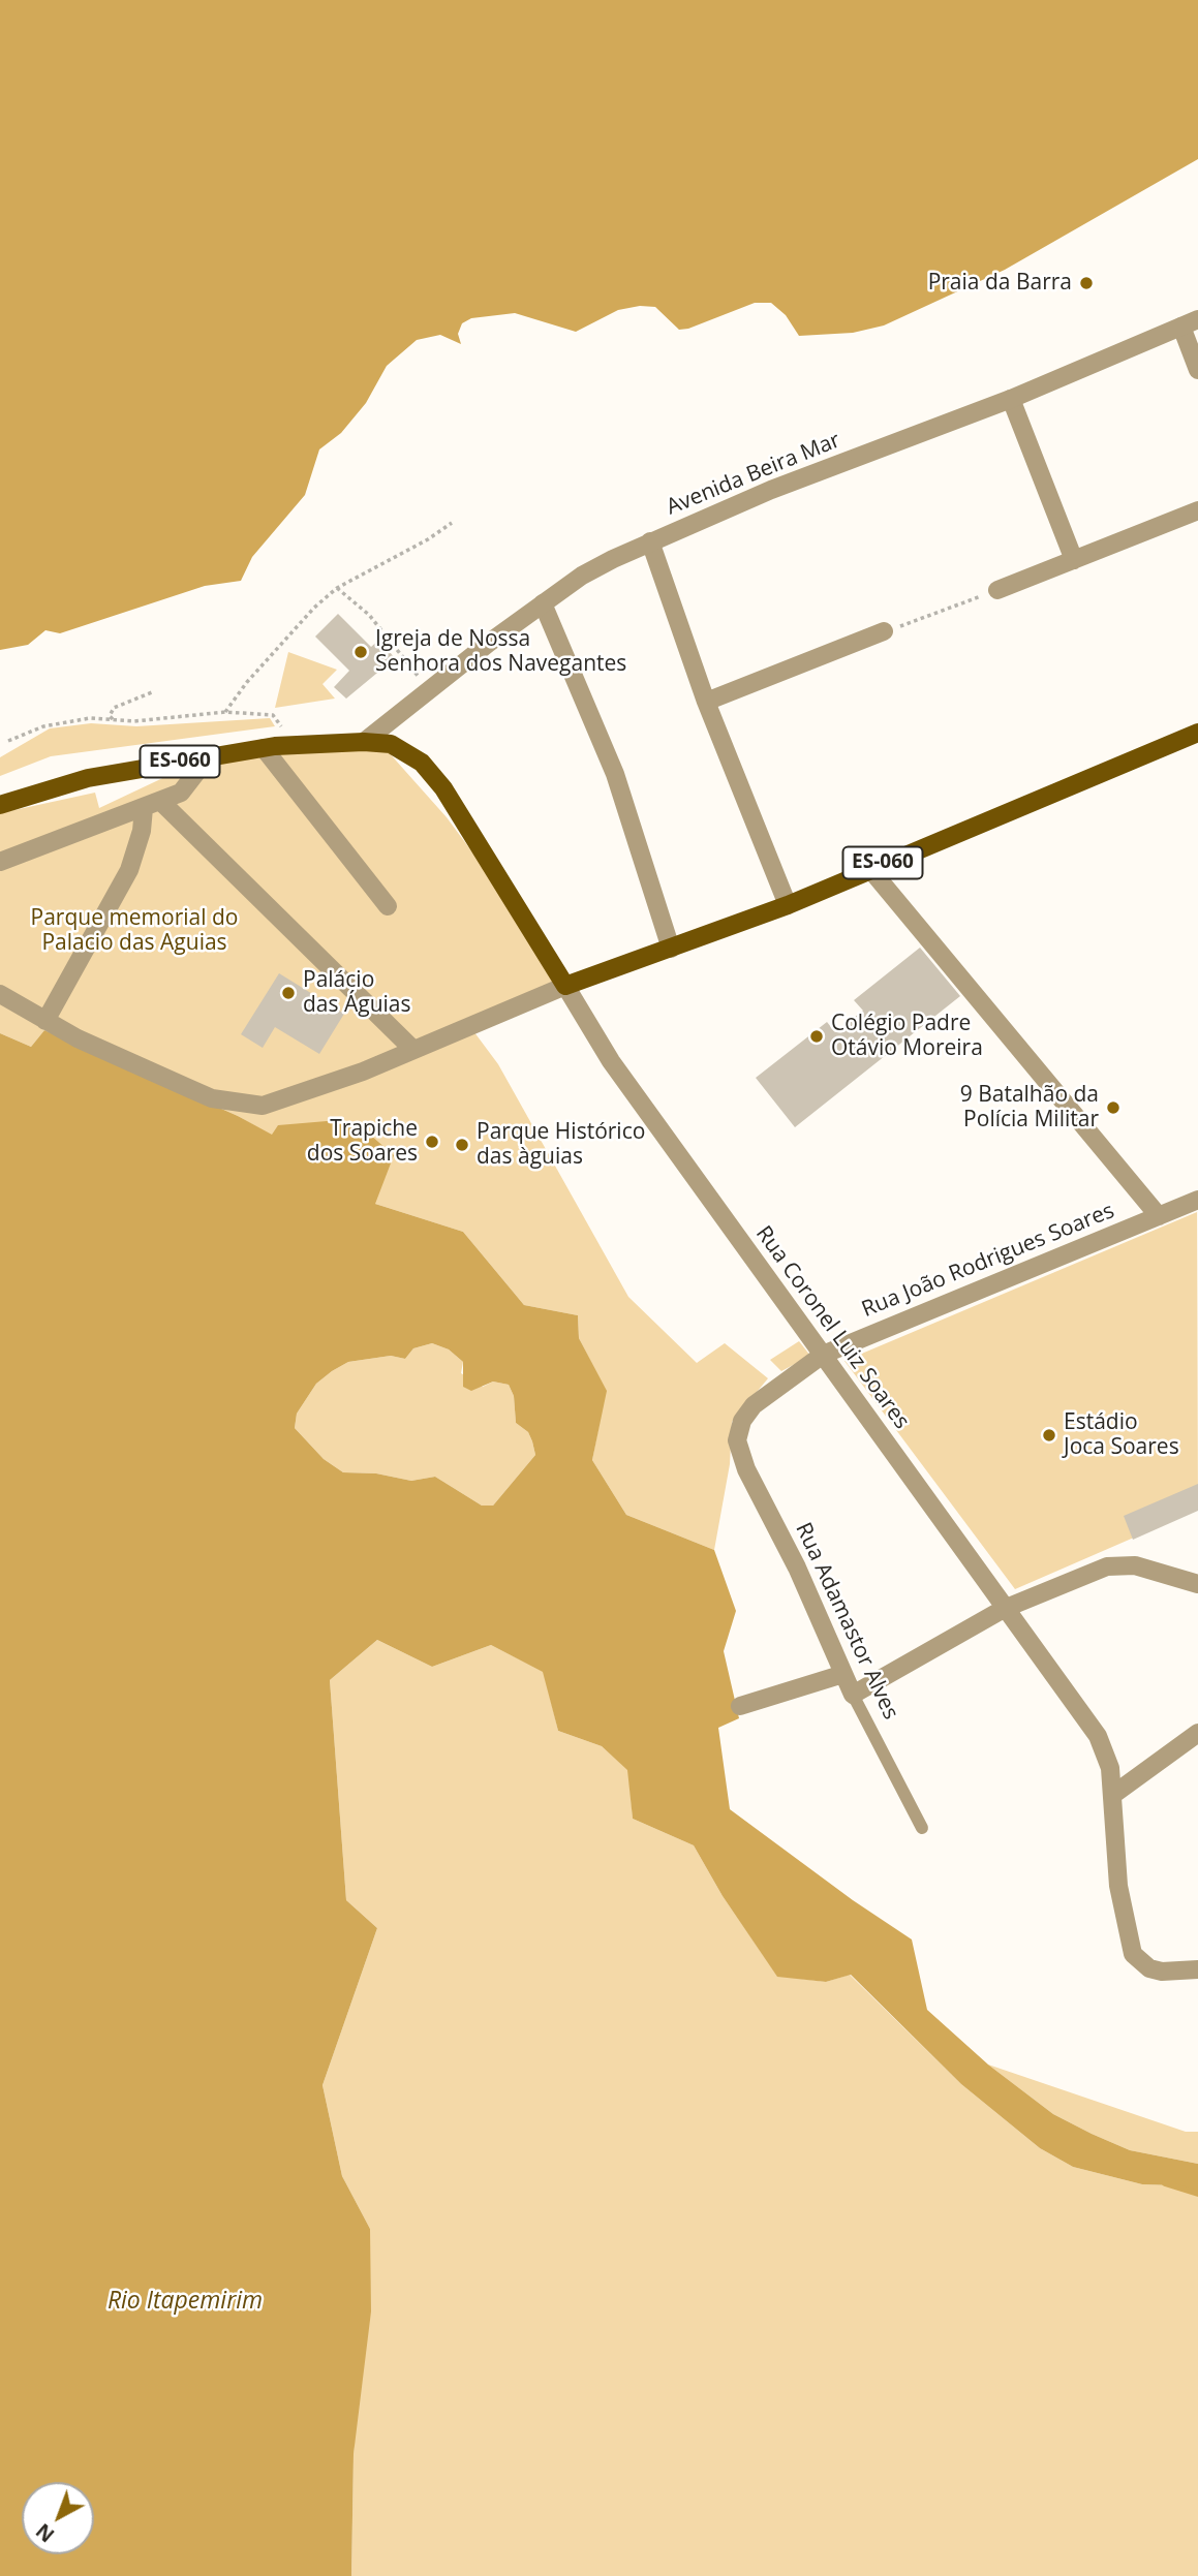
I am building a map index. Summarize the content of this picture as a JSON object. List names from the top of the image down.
{
  "streets": {
    "main road": ["ES-060", "Rua Coronel Luiz Soares"],
    "street": ["Avenida Beira Mar", "Rua João Rodrigues Soares", "Rua Adamastor Alves"]
  },
  "crossings": [
    ["Avenida Beira Mar", "ES-060"],
    ["Avenida Beira Mar", "Rua Coronel Luiz Soares"],
    ["ES-060", "Rua Coronel Luiz Soares"],
    ["Rua João Rodrigues Soares", "Rua Coronel Luiz Soares"],
    ["Rua João Rodrigues Soares", "Rua Adamastor Alves"]
  ],
  "water": ["Rio Itapemirim"],
  "parks": ["Parque memorial do Palacio das Aguias"],
  "places": [
    "Praia da Barra",
    "Igreja de Nossa Senhora dos Navegantes",
    "Palácio das Águias",
    "Colégio Padre Otávio Moreira",
    "9 Batalhão da Polícia Militar",
    "Trapiche dos Soares",
    "Parque Histórico das àguias",
    "Estádio Joca Soares"
  ],
  "north": "bottom left"
}
